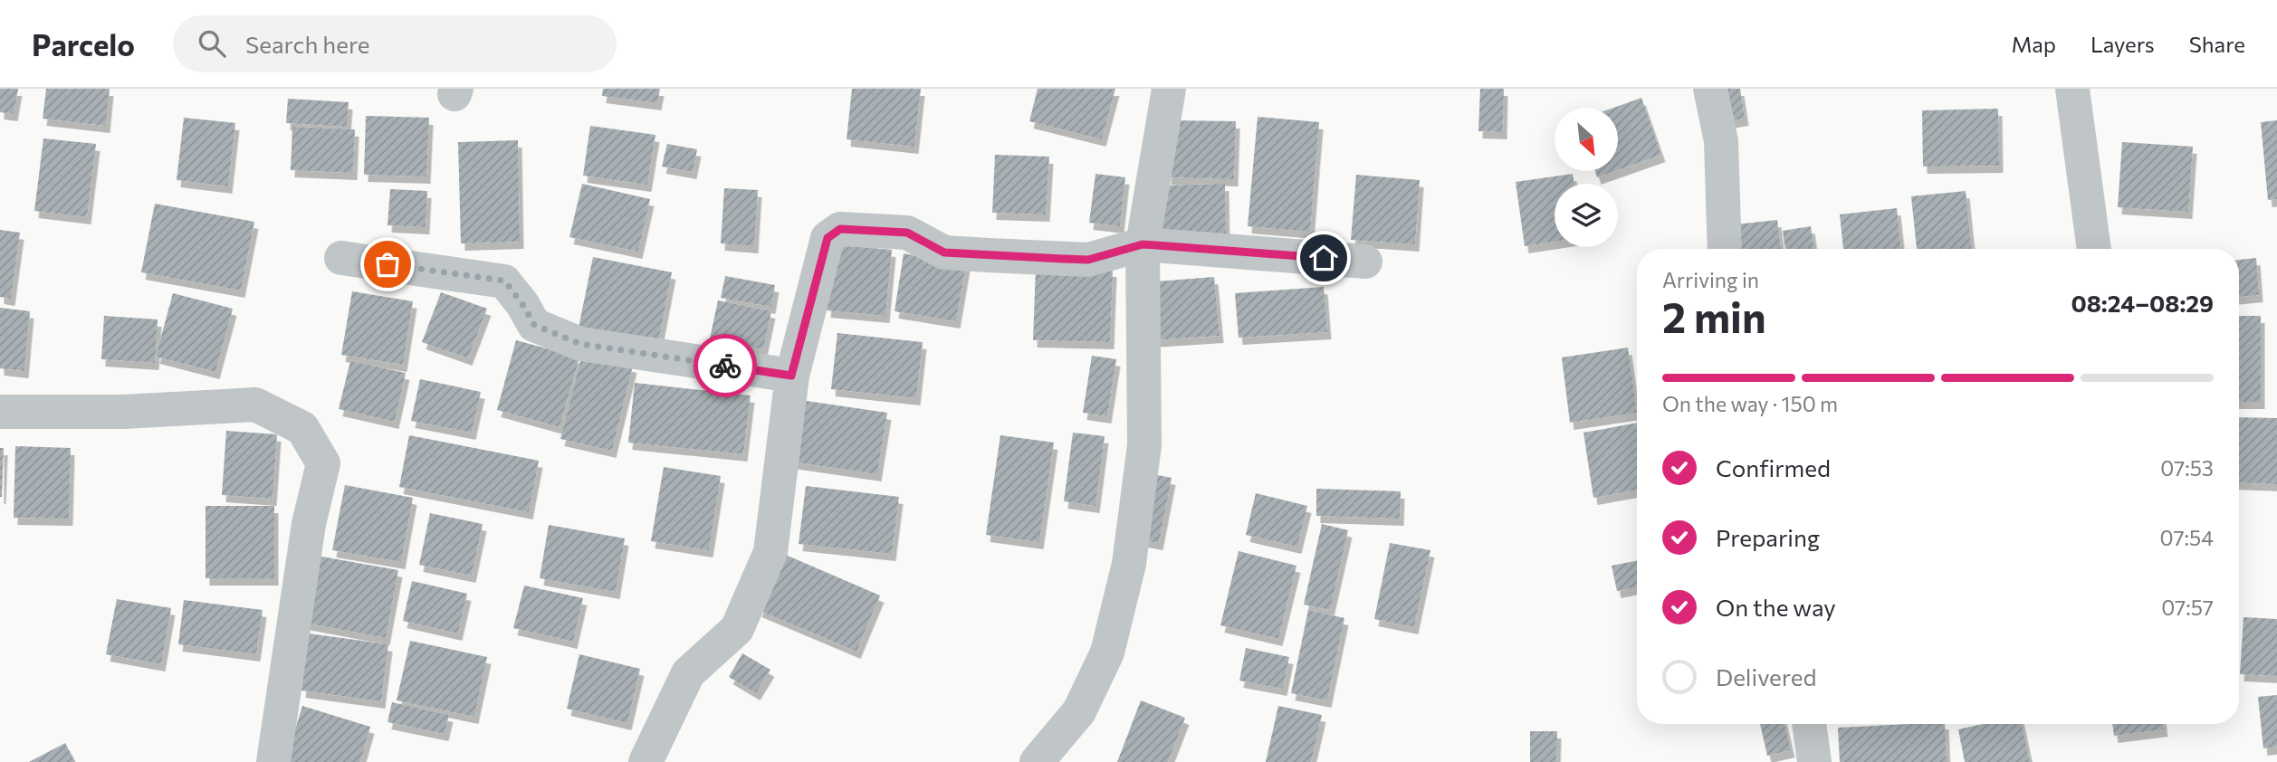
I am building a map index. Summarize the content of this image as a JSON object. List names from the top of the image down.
{
  "north": "bottom right",
  "page": {
    "header": "Parcelo",
    "search": "Search here",
    "nav": ["Map", "Layers", "Share"],
    "heading": ["2 min", "Arriving in", "08:24–08:29"],
    "bar": "On the way · 150 m",
    "list": [
      ["Confirmed", "07:53"],
      ["Preparing", "07:54"],
      ["On the way", "07:57"],
      "Delivered"
    ]
  }
}
